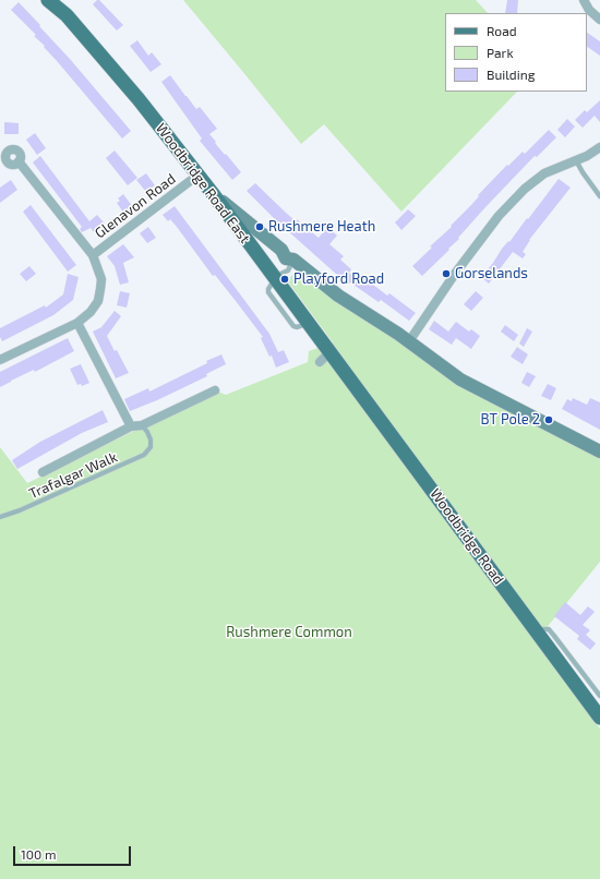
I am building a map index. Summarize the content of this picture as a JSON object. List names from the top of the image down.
{
  "streets": {
    "main road": ["Woodbridge Road East", "Woodbridge Road"],
    "street": ["Glenavon Road"],
    "lane": ["Trafalgar Walk"]
  },
  "crossings": [
    ["Woodbridge Road East", "Glenavon Road"],
    ["Woodbridge Road East", "Woodbridge Road"]
  ],
  "parks": ["Rushmere Common"],
  "places": [
    "Rushmere Heath",
    "Gorselands",
    "Playford Road",
    "BT Pole 2"
  ],
  "legend": ["Road", "Park", "Building"],
  "scale_bar": "100 m"
}
